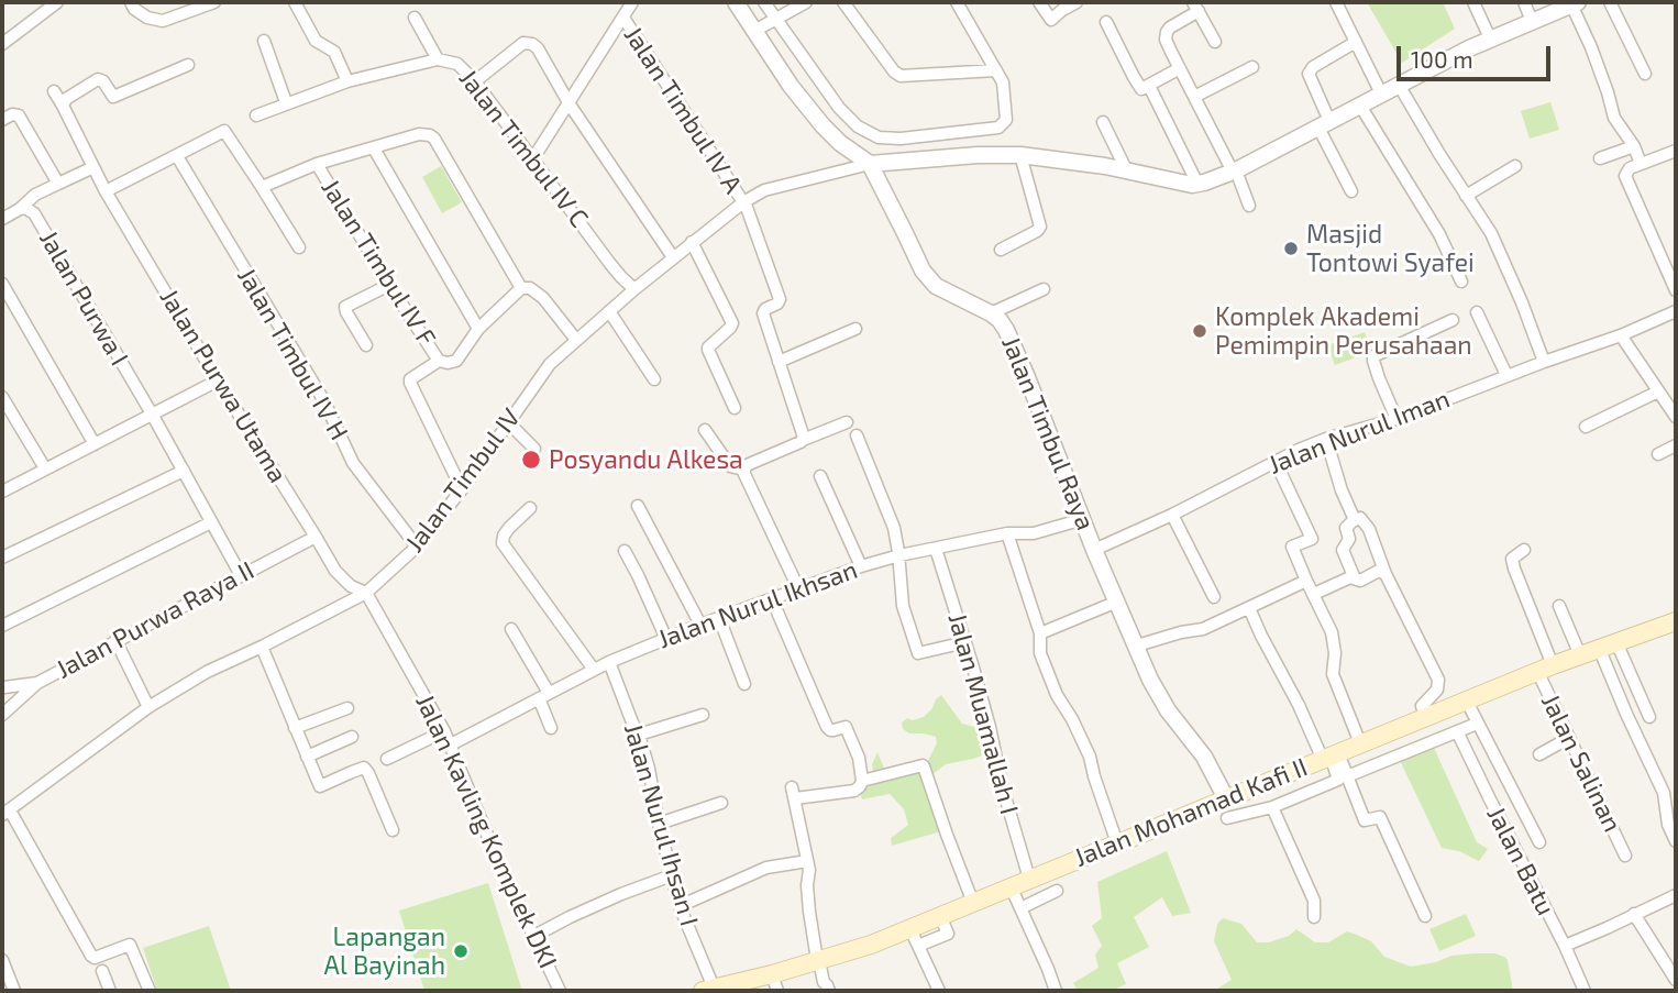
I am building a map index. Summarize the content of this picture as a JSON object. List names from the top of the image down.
{
  "streets": {
    "main road": ["Jalan Mohamad Kafi II"],
    "street": [
      "Jalan Timbul IV A",
      "Jalan Timbul IV C",
      "Jalan Timbul IV F",
      "Jalan Purwa I",
      "Jalan Timbul IV H",
      "Jalan Purwa Utama",
      "Jalan Nurul Iman",
      "Jalan Timbul Raya",
      "Jalan Timbul IV",
      "Jalan Nurul Ikhsan",
      "Jalan Purwa Raya II",
      "Jalan Muamallah I",
      "Jalan Salinan",
      "Jalan Nurul Ihsan I",
      "Jalan Kavling Komplek DKI",
      "Jalan Batu"
    ]
  },
  "crossings": [
    ["Jalan Timbul IV A", "Jalan Timbul IV"],
    ["Jalan Timbul IV C", "Jalan Timbul IV"],
    ["Jalan Purwa I", "Jalan Purwa Raya II"],
    ["Jalan Timbul IV H", "Jalan Timbul IV"],
    ["Jalan Purwa Utama", "Jalan Timbul IV"],
    ["Jalan Purwa Utama", "Jalan Purwa Raya II"],
    ["Jalan Purwa Utama", "Jalan Kavling Komplek DKI"],
    ["Jalan Nurul Iman", "Jalan Timbul Raya"],
    ["Jalan Timbul Raya", "Jalan Timbul IV"],
    ["Jalan Timbul Raya", "Jalan Nurul Ikhsan"],
    ["Jalan Timbul Raya", "Jalan Mohamad Kafi II"],
    ["Jalan Timbul IV", "Jalan Kavling Komplek DKI"],
    ["Jalan Nurul Ikhsan", "Jalan Muamallah I"],
    ["Jalan Nurul Ikhsan", "Jalan Nurul Ihsan I"],
    ["Jalan Nurul Ikhsan", "Jalan Kavling Komplek DKI"],
    ["Jalan Muamallah I", "Jalan Mohamad Kafi II"],
    ["Jalan Salinan", "Jalan Mohamad Kafi II"],
    ["Jalan Mohamad Kafi II", "Jalan Nurul Ihsan I"]
  ],
  "places": [
    "Masjid Tontowi Syafei",
    "Komplek Akademi Pemimpin Perusahaan",
    "Posyandu Alkesa",
    "Lapangan Al Bayinah"
  ],
  "scale_bar": "100 m"
}
